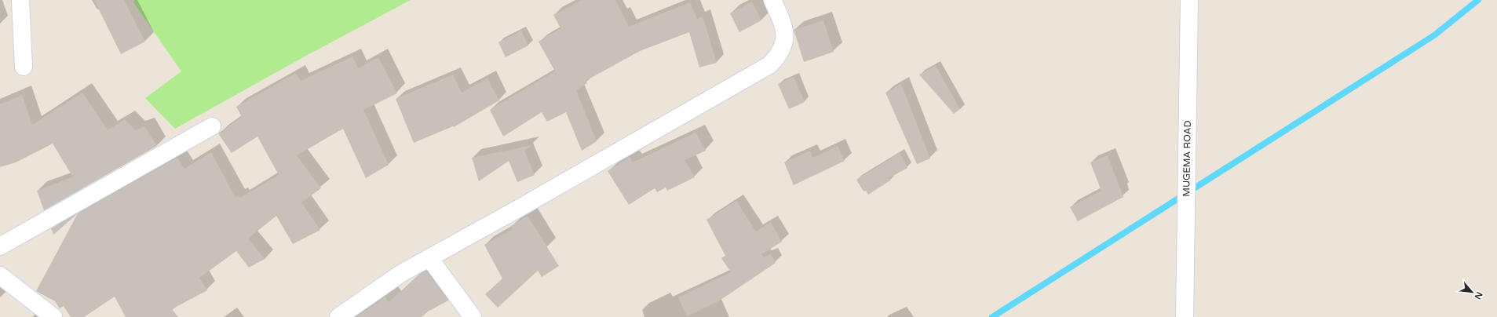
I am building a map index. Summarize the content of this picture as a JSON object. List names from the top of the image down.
{
  "streets": {
    "street": ["MUGEMA ROAD"]
  },
  "north": "bottom right"
}
